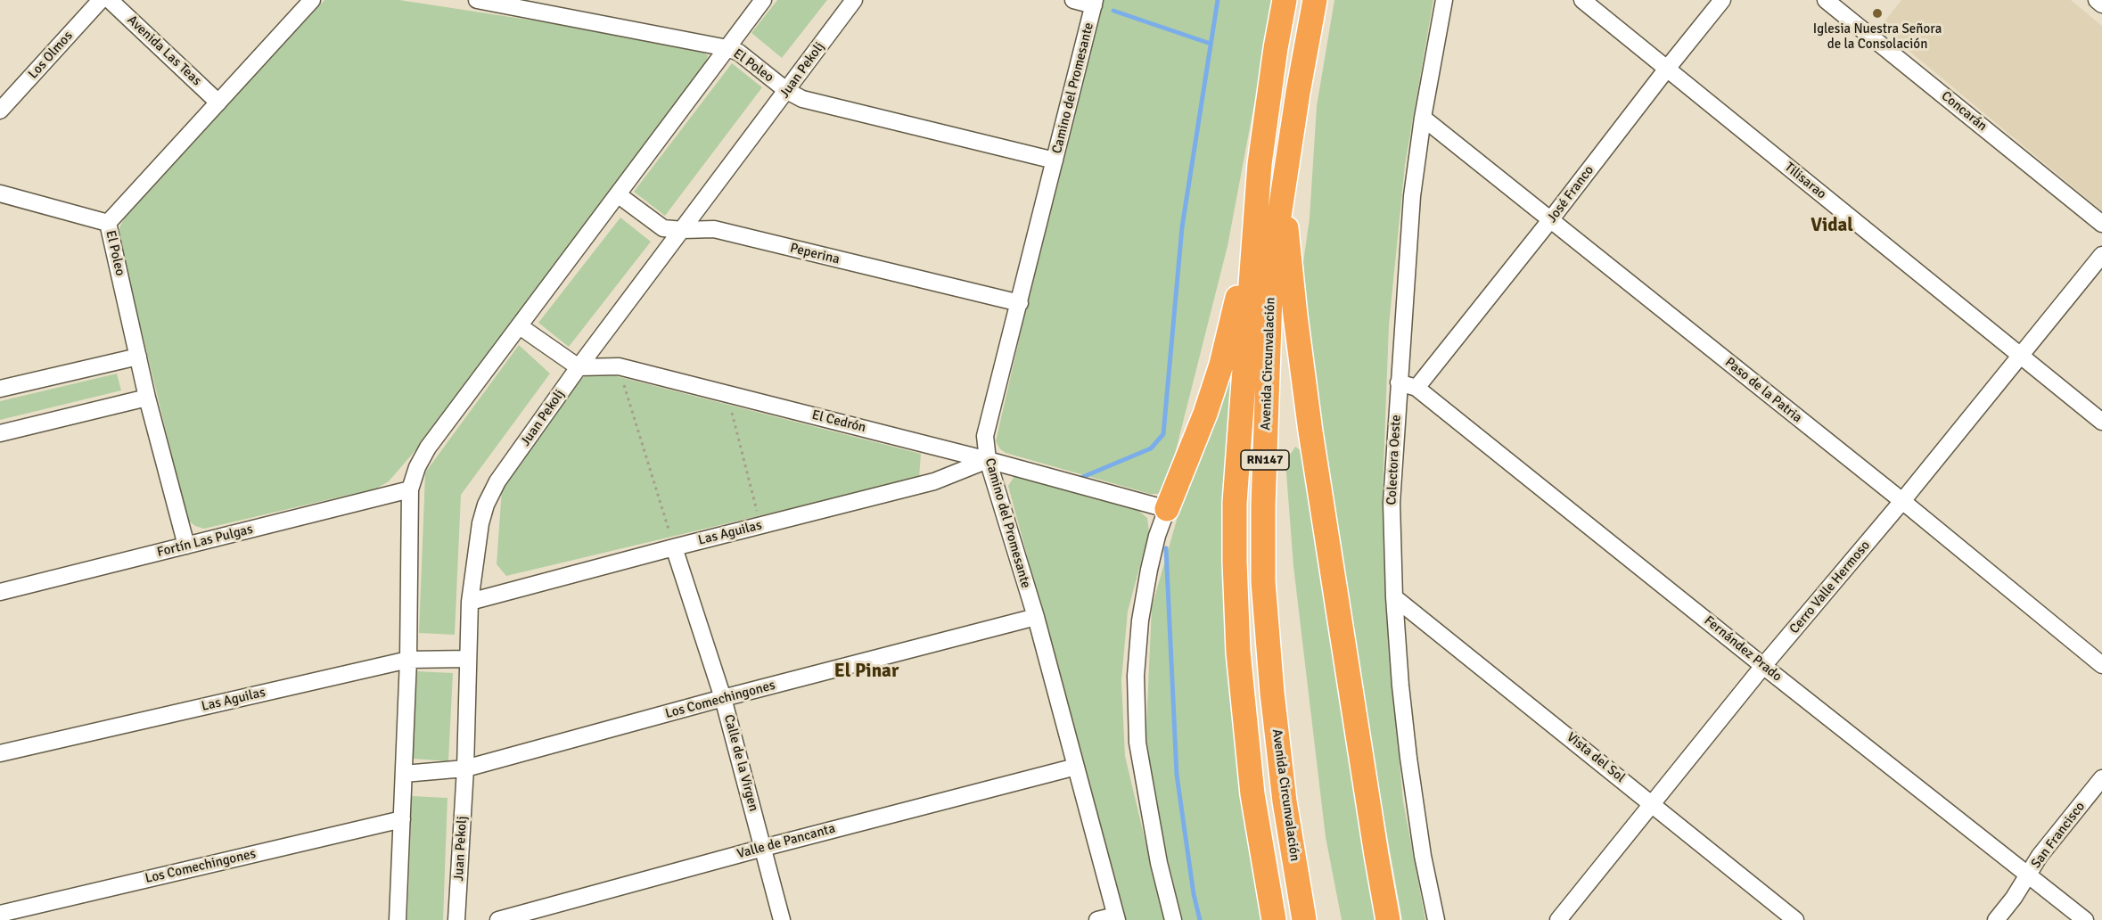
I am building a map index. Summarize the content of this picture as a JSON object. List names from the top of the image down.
{
  "streets": {
    "highway": ["Avenida Circunvalación", "RN147"],
    "street": [
      "Avenida Las Teas",
      "Los Olmos",
      "El Poleo",
      "Juan Pekolj",
      "Camino del Promesante",
      "Concarán",
      "Tilisarao",
      "José Franco",
      "Peperina",
      "Paso de la Patria",
      "El Cedrón",
      "Colectora Oeste",
      "Las Aguilas",
      "Fortín Las Pulgas",
      "Cerro Valle Hermoso",
      "Fernández Prado",
      "Los Comechingones",
      "Vista del Sol",
      "Calle de la Virgen",
      "San Francisco",
      "Valle de Pancanta"
    ]
  },
  "crossings": [
    ["Avenida Las Teas", "El Poleo"],
    ["El Poleo", "Juan Pekolj"],
    ["El Poleo", "Camino del Promesante"],
    ["El Poleo", "Fortín Las Pulgas"],
    ["Juan Pekolj", "Peperina"],
    ["Juan Pekolj", "El Cedrón"],
    ["Juan Pekolj", "Las Aguilas"],
    ["Juan Pekolj", "Los Comechingones"],
    ["Camino del Promesante", "Peperina"],
    ["Camino del Promesante", "El Cedrón"],
    ["Camino del Promesante", "Las Aguilas"],
    ["Camino del Promesante", "Los Comechingones"],
    ["Camino del Promesante", "Valle de Pancanta"],
    ["Tilisarao", "José Franco"],
    ["Tilisarao", "Cerro Valle Hermoso"],
    ["José Franco", "Paso de la Patria"],
    ["José Franco", "Fernández Prado"],
    ["Paso de la Patria", "Colectora Oeste"],
    ["Paso de la Patria", "Cerro Valle Hermoso"],
    ["El Cedrón", "Las Aguilas"],
    ["Colectora Oeste", "Fernández Prado"],
    ["Colectora Oeste", "Vista del Sol"],
    ["Las Aguilas", "Calle de la Virgen"],
    ["Cerro Valle Hermoso", "Fernández Prado"],
    ["Cerro Valle Hermoso", "Vista del Sol"],
    ["Fernández Prado", "San Francisco"],
    ["Los Comechingones", "Calle de la Virgen"],
    ["Calle de la Virgen", "Valle de Pancanta"]
  ],
  "districts": ["Vidal", "El Pinar"],
  "places": ["Iglesia Nuestra Señora de la Consolación"]
}
